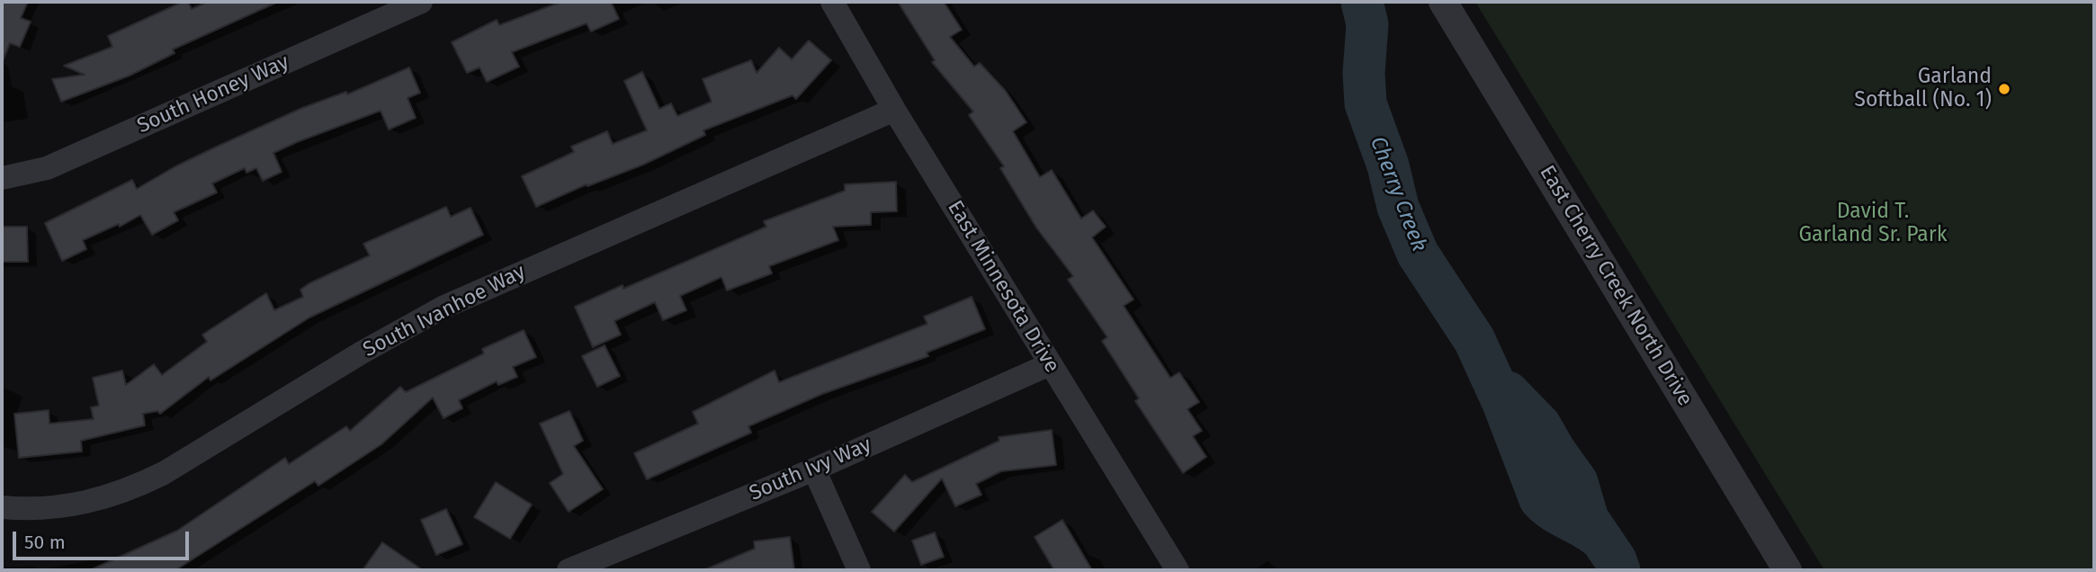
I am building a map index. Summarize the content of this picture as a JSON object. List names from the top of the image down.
{
  "streets": {
    "street": [
      "South Honey Way",
      "East Cherry Creek North Drive",
      "East Minnesota Drive",
      "South Ivanhoe Way",
      "South Ivy Way"
    ]
  },
  "crossings": [
    ["East Minnesota Drive", "South Ivanhoe Way"],
    ["East Minnesota Drive", "South Ivy Way"]
  ],
  "water": ["Cherry Creek"],
  "parks": ["David T. Garland Sr. Park"],
  "places": ["Garland Softball (No. 1)"],
  "scale_bar": "50 m"
}
